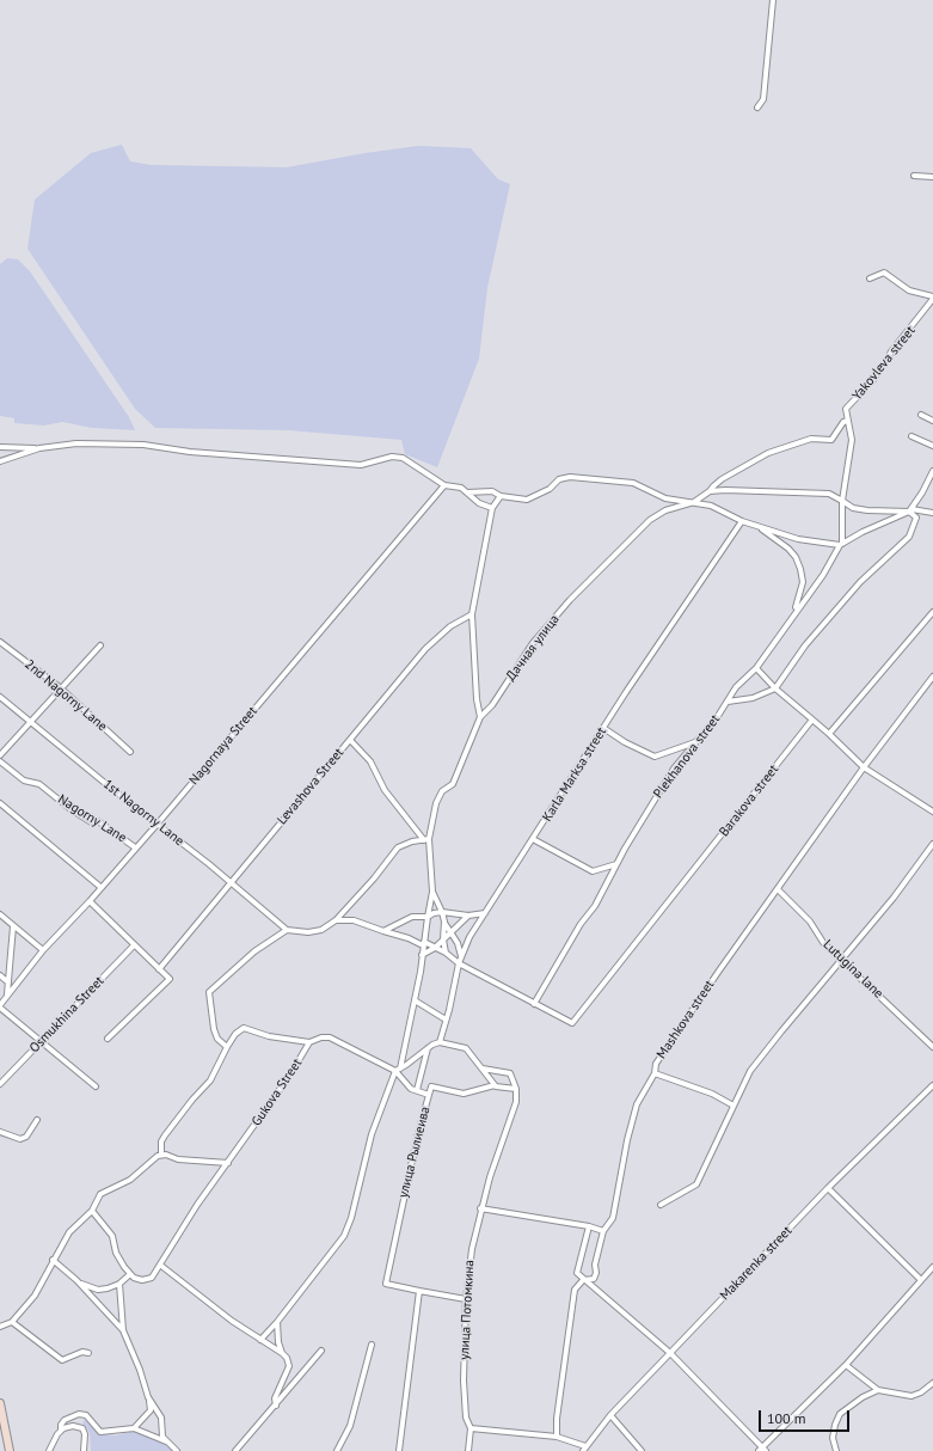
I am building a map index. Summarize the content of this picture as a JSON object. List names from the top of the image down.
{
  "streets": {
    "street": [
      "Yakovleva street",
      "Дачная улица",
      "2nd Nagorny Lane",
      "Nagornaya Street",
      "Plekhanova street",
      "Karla Marksa street",
      "Levashova Street",
      "Barakova street",
      "1st Nagorny Lane",
      "Nagorny Lane",
      "Lutugina lane",
      "Osmukhina Street",
      "Mashkova street",
      "Gukova Street",
      "улица Рылиеива",
      "Makarenka street",
      "улица Потомкина"
    ]
  },
  "crossings": [
    ["Yakovleva street", "Plekhanova street"],
    ["Nagornaya Street", "1st Nagorny Lane"],
    ["Nagornaya Street", "Nagorny Lane"],
    ["Plekhanova street", "Barakova street"],
    ["Levashova Street", "1st Nagorny Lane"],
    ["Lutugina lane", "Mashkova street"]
  ],
  "scale_bar": "100 m"
}
